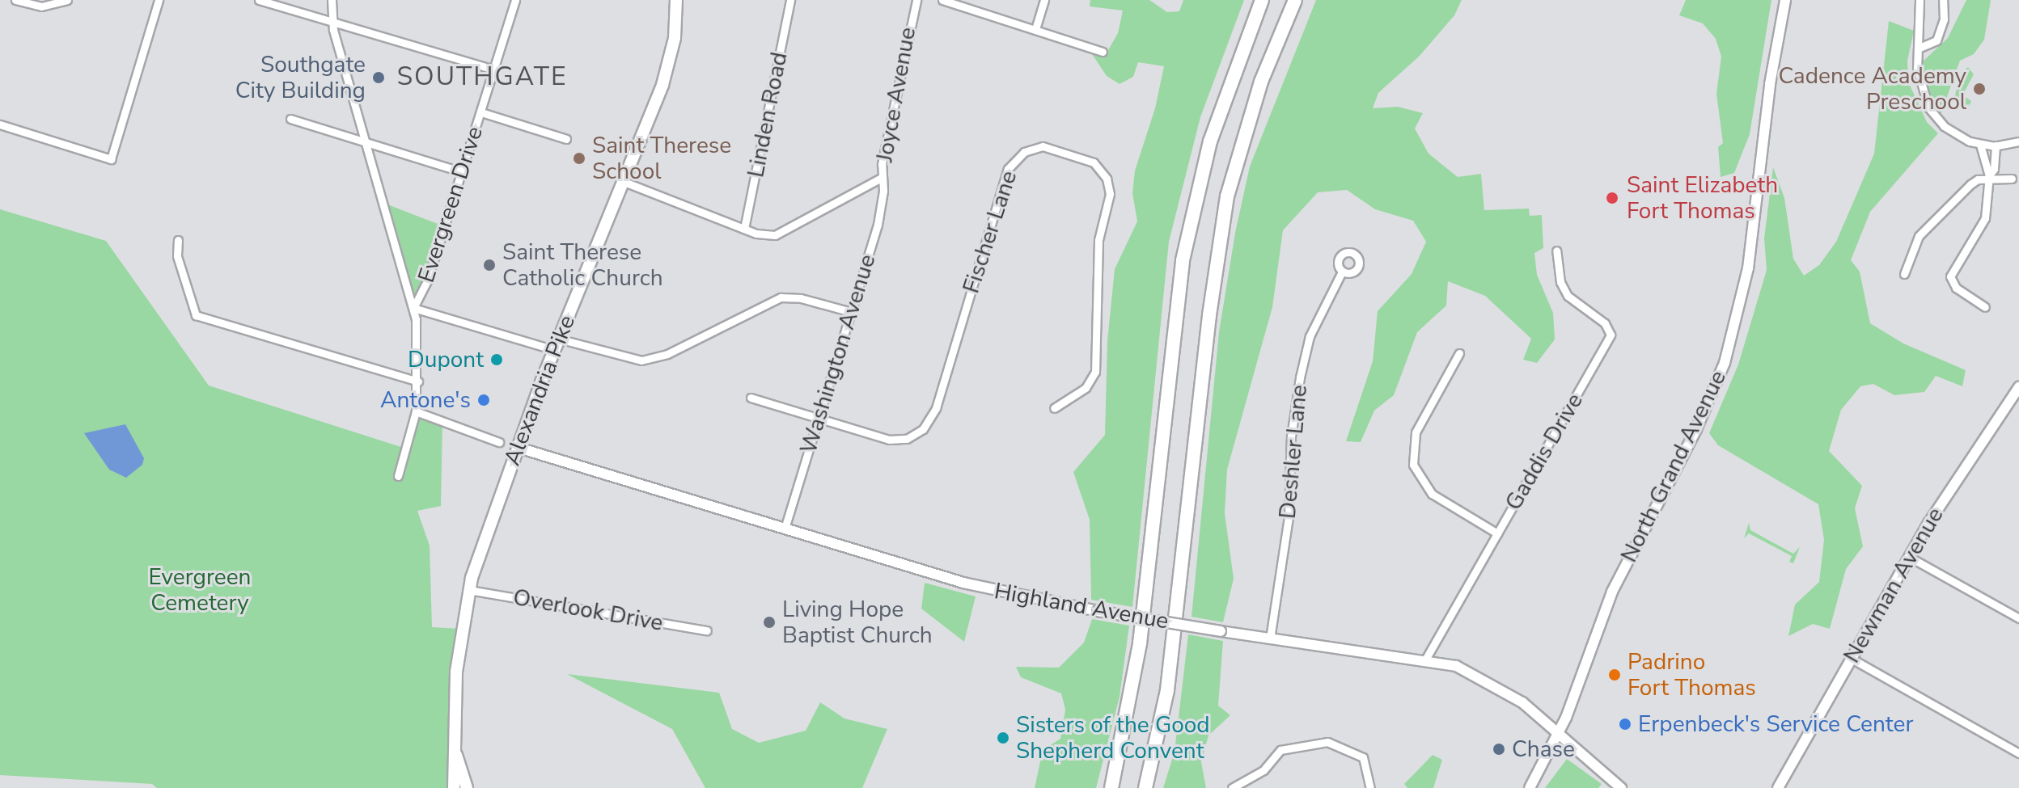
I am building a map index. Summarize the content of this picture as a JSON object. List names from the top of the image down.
{
  "streets": {
    "main road": ["Alexandria Pike"],
    "street": [
      "Joyce Avenue",
      "Linden Road",
      "Evergreen Drive",
      "Fischer Lane",
      "Washington Avenue",
      "Deshler Lane",
      "Gaddis Drive",
      "North Grand Avenue",
      "Newman Avenue",
      "Highland Avenue",
      "Overlook Drive"
    ]
  },
  "crossings": [
    ["Joyce Avenue", "Linden Road"],
    ["Joyce Avenue", "Washington Avenue"],
    ["Joyce Avenue", "Alexandria Pike"],
    ["Fischer Lane", "Washington Avenue"],
    ["Washington Avenue", "Highland Avenue"],
    ["Alexandria Pike", "Highland Avenue"],
    ["Alexandria Pike", "Overlook Drive"],
    ["Deshler Lane", "Highland Avenue"],
    ["Gaddis Drive", "Highland Avenue"],
    ["North Grand Avenue", "Highland Avenue"]
  ],
  "districts": ["SOUTHGATE"],
  "parks": ["Evergreen Cemetery"],
  "places": [
    "Southgate City Building",
    "Cadence Academy Preschool",
    "Saint Therese School",
    "Saint Elizabeth Fort Thomas",
    "Saint Therese Catholic Church",
    "Dupont",
    "Antone's",
    "Living Hope Baptist Church",
    "Padrino Fort Thomas",
    "Erpenbeck's Service Center",
    "Sisters of the Good Shepherd Convent",
    "Chase"
  ]
}
